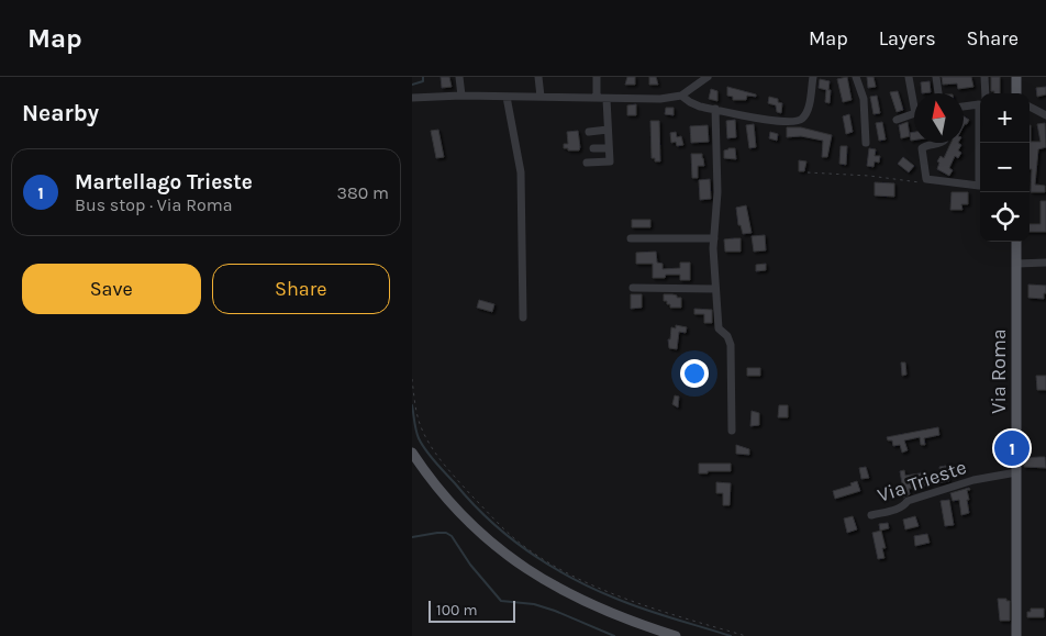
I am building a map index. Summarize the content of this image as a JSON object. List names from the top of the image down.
{
  "streets": {
    "main road": ["Via Roma"],
    "street": ["Via Trieste"]
  },
  "crossings": [
    ["Via Roma", "Via Trieste"]
  ],
  "scale_bar": "100 m",
  "north": "top",
  "page": {
    "header": "Map",
    "nav": ["Map", "Layers", "Share"],
    "heading": "Nearby",
    "map_buttons": ["+", "−"],
    "list": [
      {
        "mark": "1",
        "name": "Martellago Trieste",
        "note": "Bus stop · Via Roma",
        "value": "380 m"
      }
    ],
    "buttons": ["Save", "Share"],
    "pins": "1",
    "scale": "100 m"
  }
}
